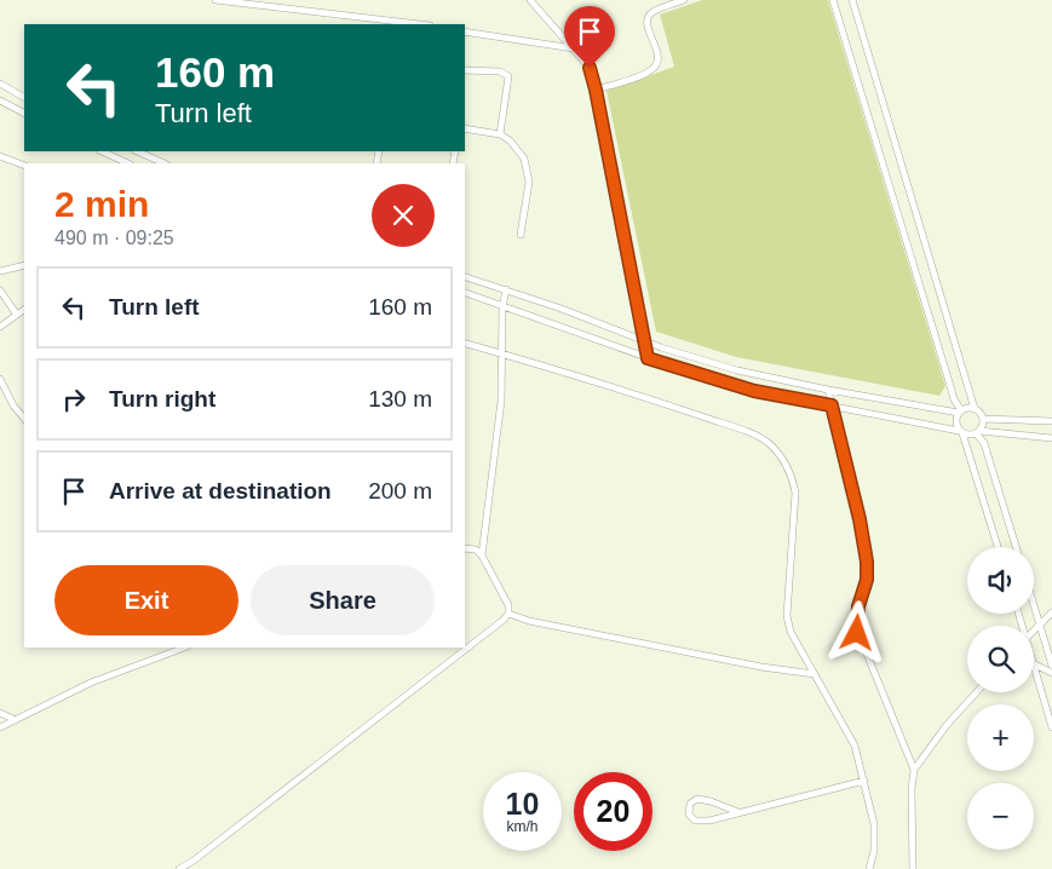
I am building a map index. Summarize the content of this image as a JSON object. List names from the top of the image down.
{
  "page": {
    "turn": ["160 m", "Turn left"],
    "heading": ["2 min", "490 m · 09:25"],
    "list": [
      {
        "name": "Turn left",
        "value": "160 m"
      },
      {
        "name": "Turn right",
        "value": "130 m"
      },
      {
        "name": "Arrive at destination",
        "value": "200 m"
      }
    ],
    "map_buttons": ["+", "−"],
    "buttons": ["Exit", "Share"],
    "speed": "10 km/h",
    "limit": "20"
  }
}
